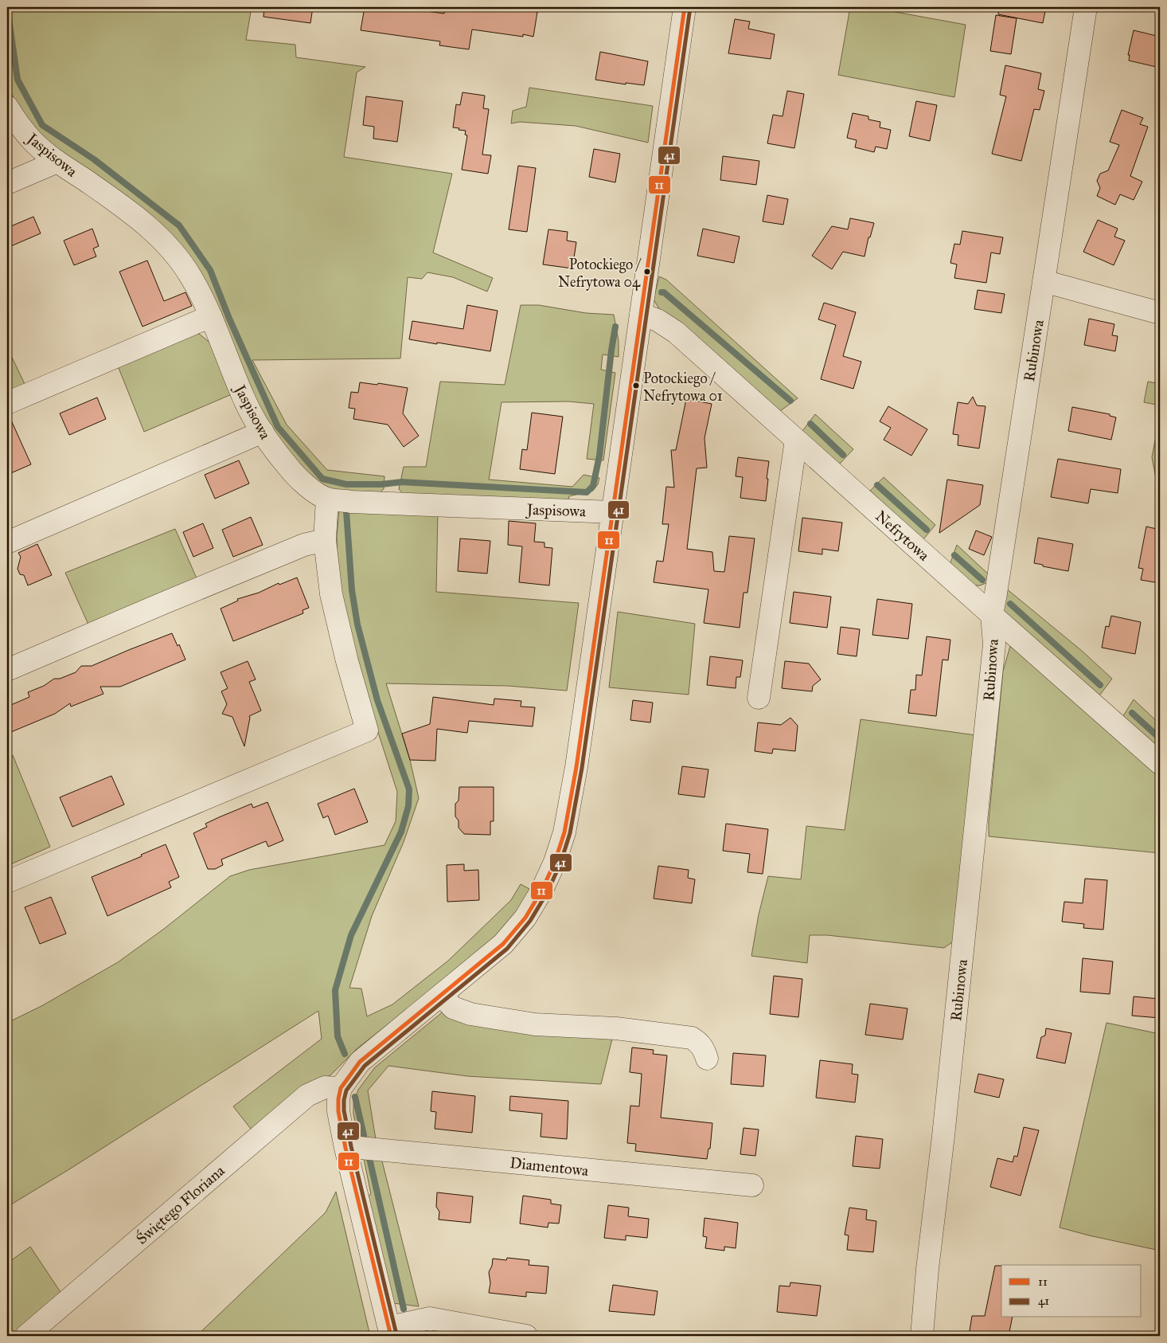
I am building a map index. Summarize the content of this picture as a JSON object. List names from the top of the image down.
{
  "streets": {
    "street": [
      "Jaspisowa",
      "Rubinowa",
      "Nefrytowa",
      "Diamentowa",
      "Świętego Floriana"
    ]
  },
  "crossings": [
    ["Rubinowa", "Nefrytowa"]
  ],
  "places": ["Potockiego / Nefrytowa 04", "Potockiego / Nefrytowa 01"],
  "lines": ["transit line 11", "transit line 41"],
  "legend": ["11", "41"]
}
